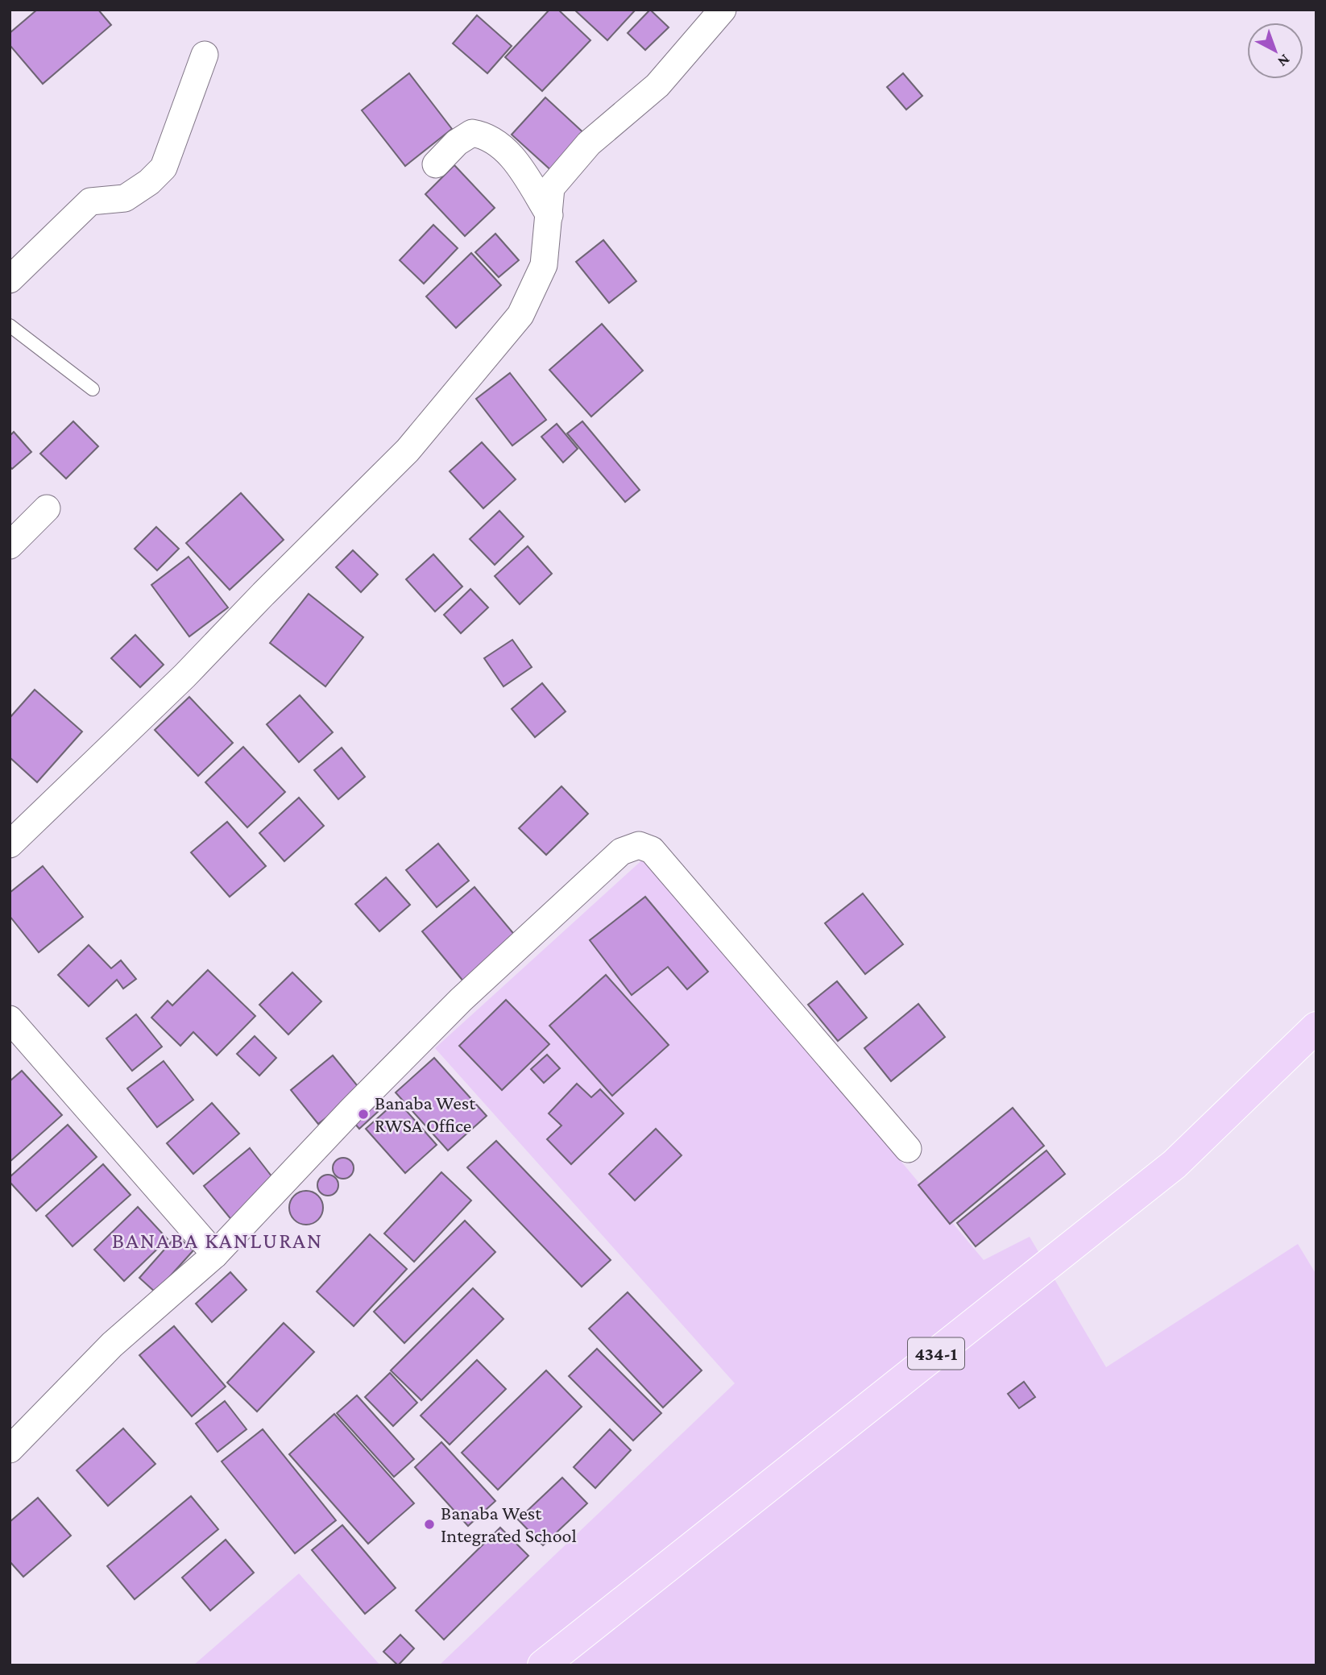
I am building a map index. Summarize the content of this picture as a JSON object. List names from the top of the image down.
{
  "streets": {
    "main road": ["434-1"]
  },
  "districts": ["BANABA KANLURAN"],
  "places": ["Banaba West RWSA Office", "Banaba West Integrated School"],
  "north": "bottom right"
}
